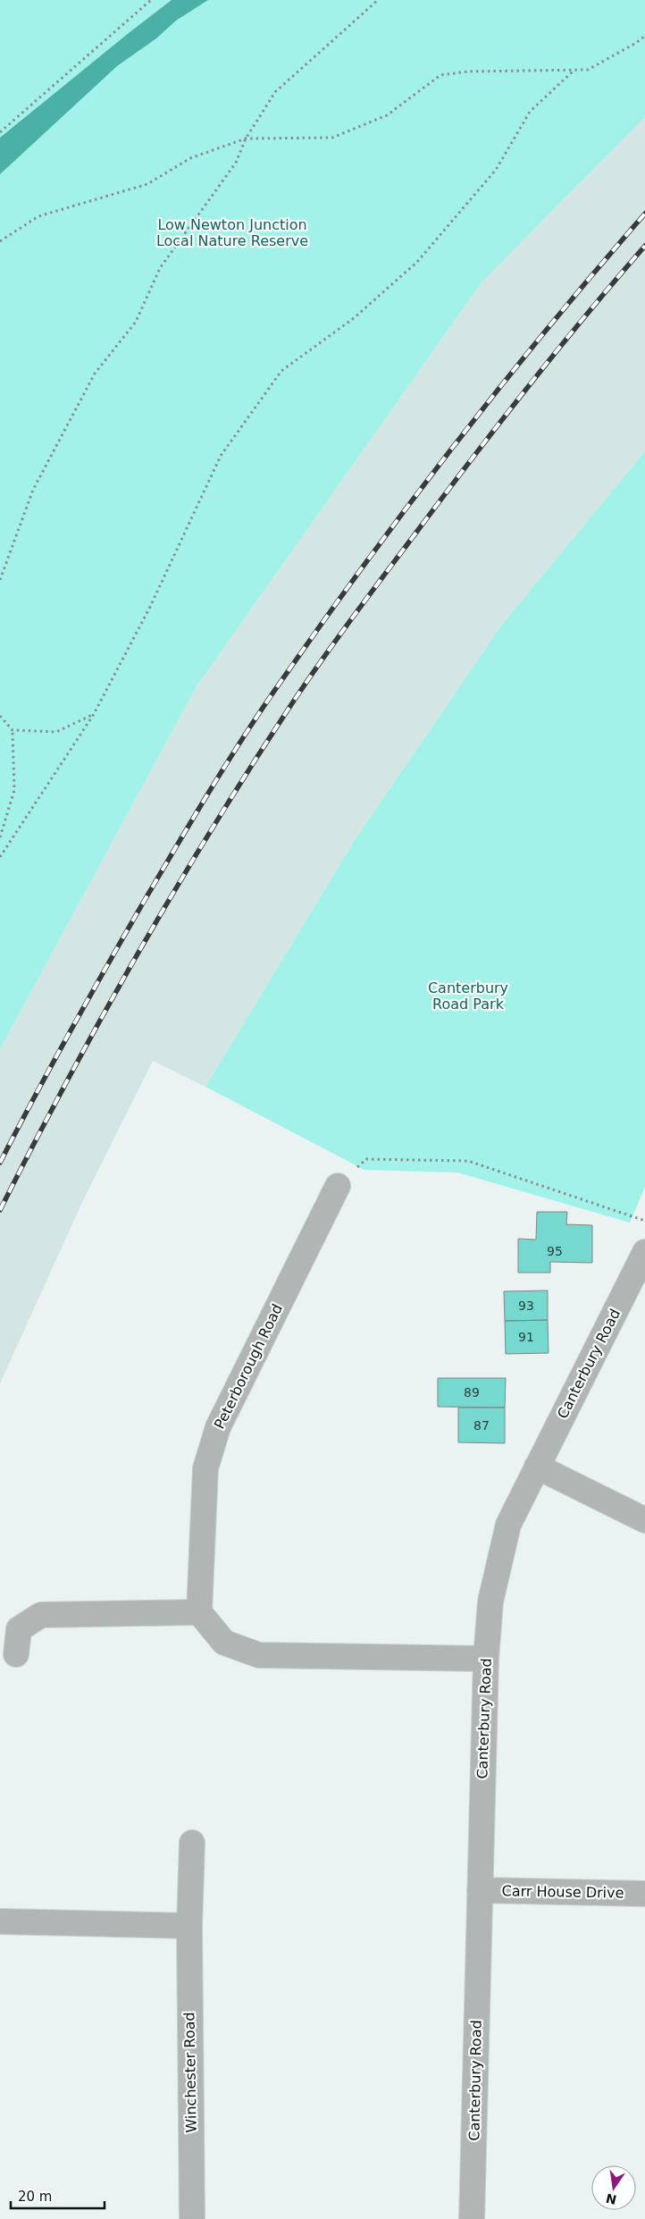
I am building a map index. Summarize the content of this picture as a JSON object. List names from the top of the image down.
{
  "streets": {
    "street": [
      "Canterbury Road",
      "Peterborough Road",
      "Carr House Drive",
      "Winchester Road"
    ]
  },
  "crossings": [
    ["Canterbury Road", "Carr House Drive"]
  ],
  "parks": ["Low Newton Junction Local Nature Reserve", "Canterbury Road Park"],
  "house_numbers": [
    "95",
    "93",
    "91",
    "89",
    "87"
  ],
  "scale_bar": "20 m",
  "north": "bottom"
}
